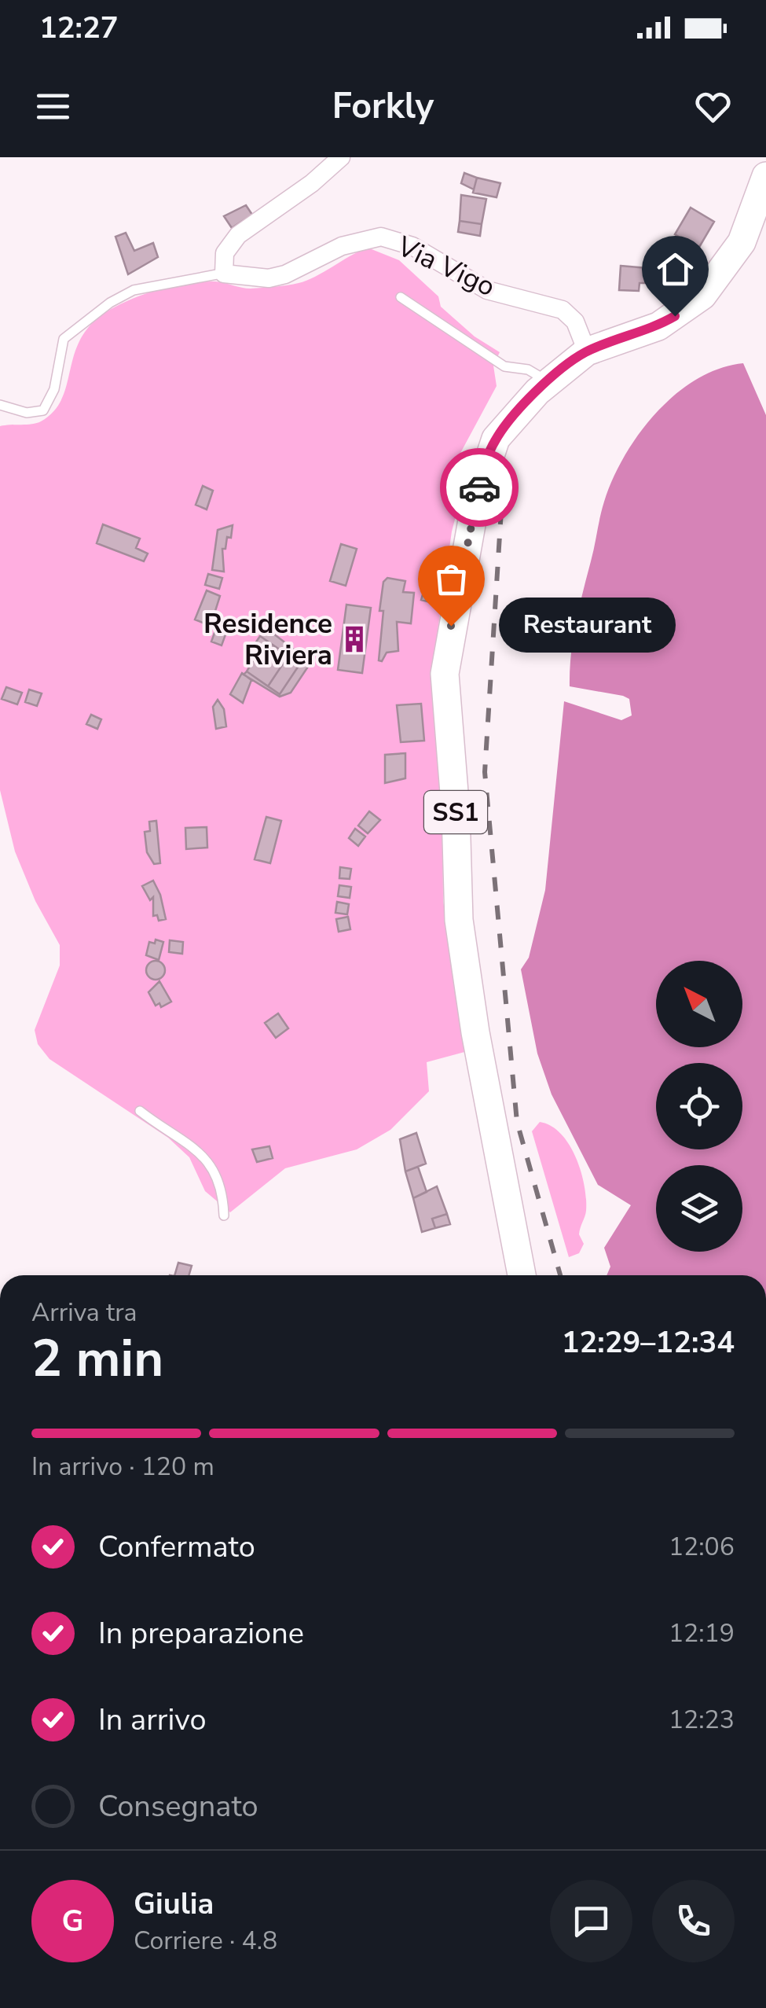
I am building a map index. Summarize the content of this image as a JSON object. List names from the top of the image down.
{
  "streets": {
    "main road": ["SS1"],
    "street": ["Via Vigo"]
  },
  "crossings": [
    ["Via Vigo", "SS1"]
  ],
  "places": {
    "other": ["Restaurant"],
    "building": ["Residence Riviera"]
  },
  "north": "top left",
  "page": {
    "status": "12:27",
    "header": "Forkly",
    "bubble": "Restaurant",
    "heading": ["2 min", "Arriva tra", "12:29–12:34"],
    "panel": ["Giulia", "Corriere · 4.8"],
    "bar": "In arrivo · 120 m",
    "list": [
      ["Confermato", "12:06"],
      ["In preparazione", "12:19"],
      ["In arrivo", "12:23"],
      "Consegnato"
    ],
    "round": "G"
  }
}
